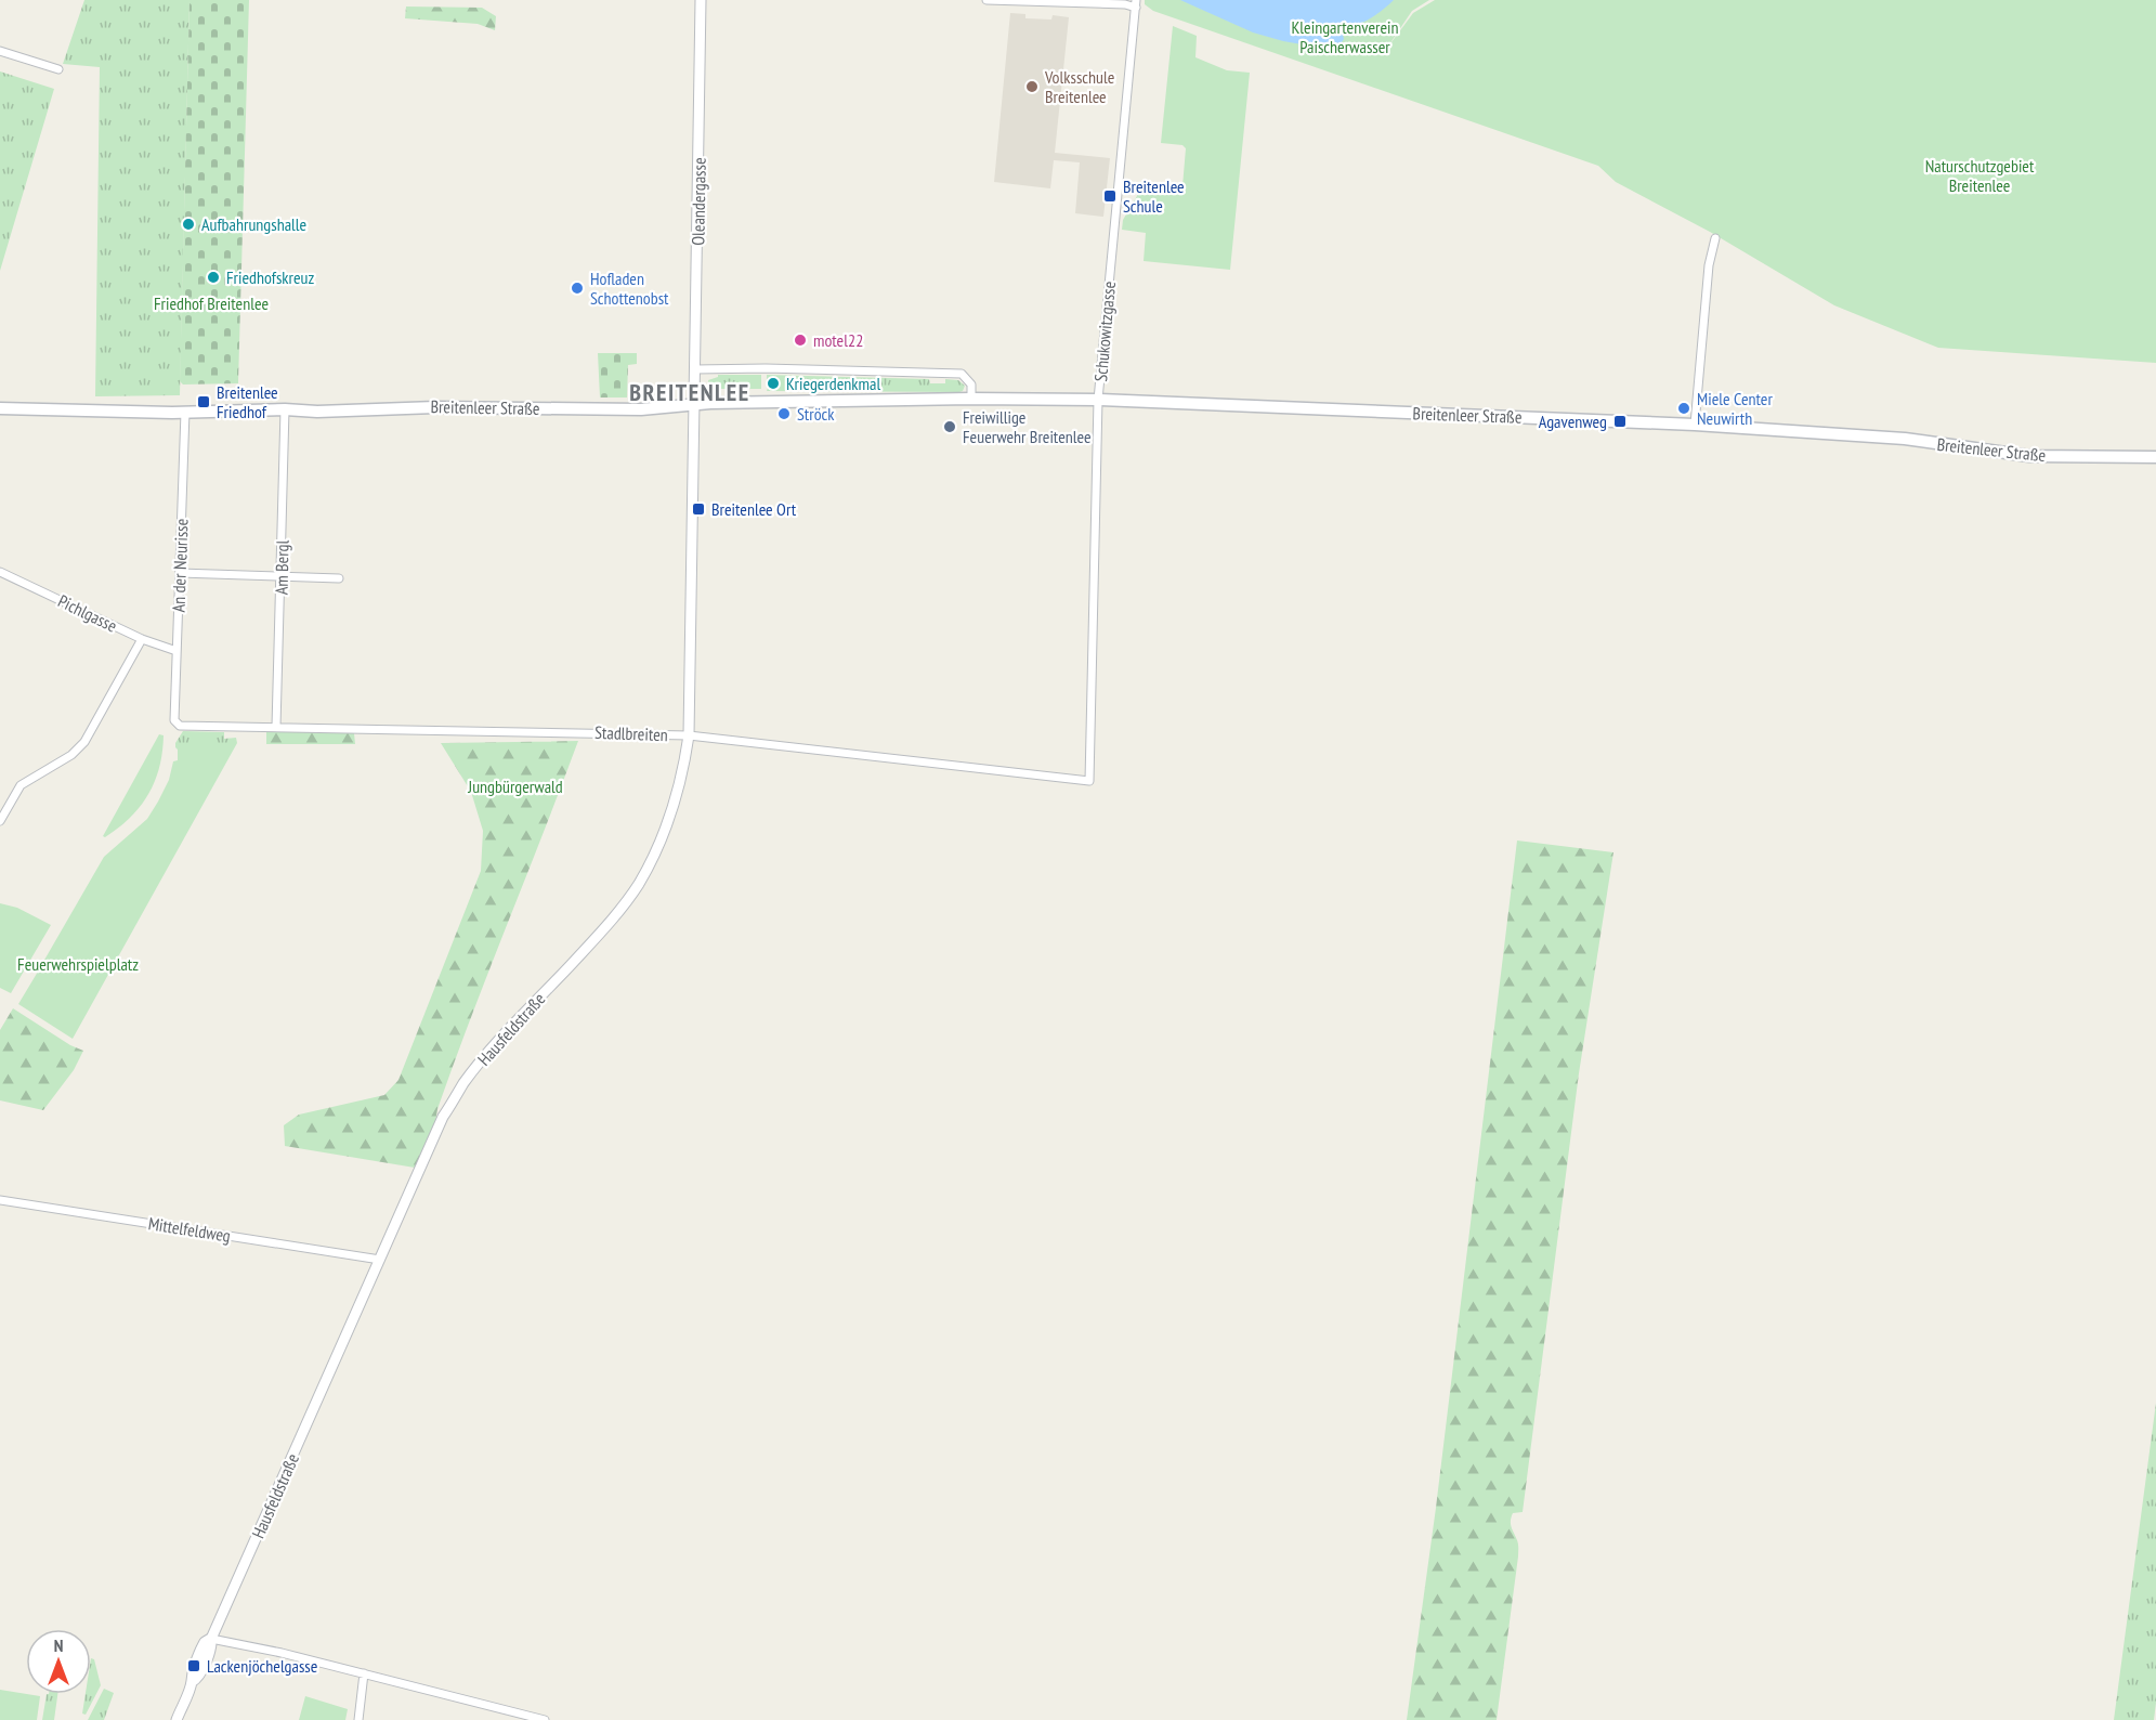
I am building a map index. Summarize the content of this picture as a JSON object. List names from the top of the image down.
{
  "streets": {
    "main road": ["Breitenleer Straße"],
    "street": [
      "Oleandergasse",
      "Schukowitzgasse",
      "An der Neurisse",
      "Am Bergl",
      "Pichlgasse",
      "Stadlbreiten",
      "Hausfeldstraße",
      "Mittelfeldweg"
    ]
  },
  "crossings": [
    ["Oleandergasse", "Breitenleer Straße"],
    ["Oleandergasse", "Hausfeldstraße"],
    ["Schukowitzgasse", "Breitenleer Straße"],
    ["Schukowitzgasse", "Stadlbreiten"],
    ["Breitenleer Straße", "An der Neurisse"],
    ["Breitenleer Straße", "Am Bergl"],
    ["Breitenleer Straße", "Hausfeldstraße"],
    ["An der Neurisse", "Pichlgasse"],
    ["An der Neurisse", "Stadlbreiten"],
    ["Am Bergl", "Stadlbreiten"],
    ["Stadlbreiten", "Hausfeldstraße"],
    ["Hausfeldstraße", "Mittelfeldweg"]
  ],
  "districts": ["BREITENLEE"],
  "parks": [
    "Kleingartenverein Paischerwasser",
    "Naturschutzgebiet Breitenlee",
    "Friedhof Breitenlee",
    "Jungbürgerwald",
    "Feuerwehrspielplatz"
  ],
  "places": {
    "other": [
      "Volksschule Breitenlee",
      "Aufbahrungshalle",
      "Friedhofskreuz",
      "Hofladen Schottenobst",
      "motel22",
      "Kriegerdenkmal",
      "Miele Center Neuwirth",
      "Ströck",
      "Freiwillige Feuerwehr Breitenlee"
    ],
    "transit": [
      "Breitenlee Schule",
      "Breitenlee Friedhof",
      "Agavenweg",
      "Breitenlee Ort",
      "Lackenjöchelgasse"
    ]
  },
  "north": "top"
}
